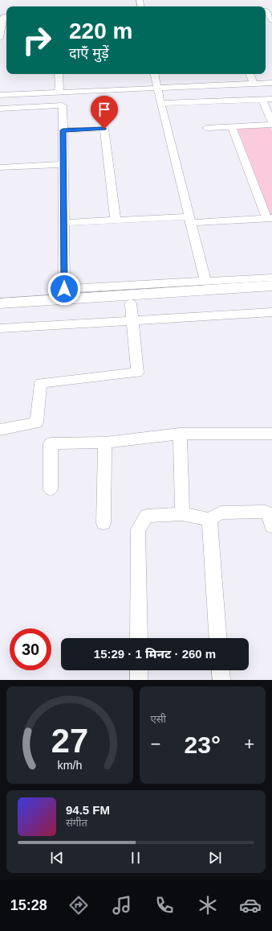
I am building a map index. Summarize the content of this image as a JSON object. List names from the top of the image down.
{
  "page": {
    "turn": ["220 m", "दाएँ मुड़ें"],
    "limit": "30",
    "trip": "15:29 · 1 मिनट · 260 m",
    "tile": "एसी",
    "heat": ["−", "23°", "+"],
    "song": ["94.5 FM", "संगीत"],
    "tabs": "15:28",
    "gauge": ["27", "km/h"]
  }
}
